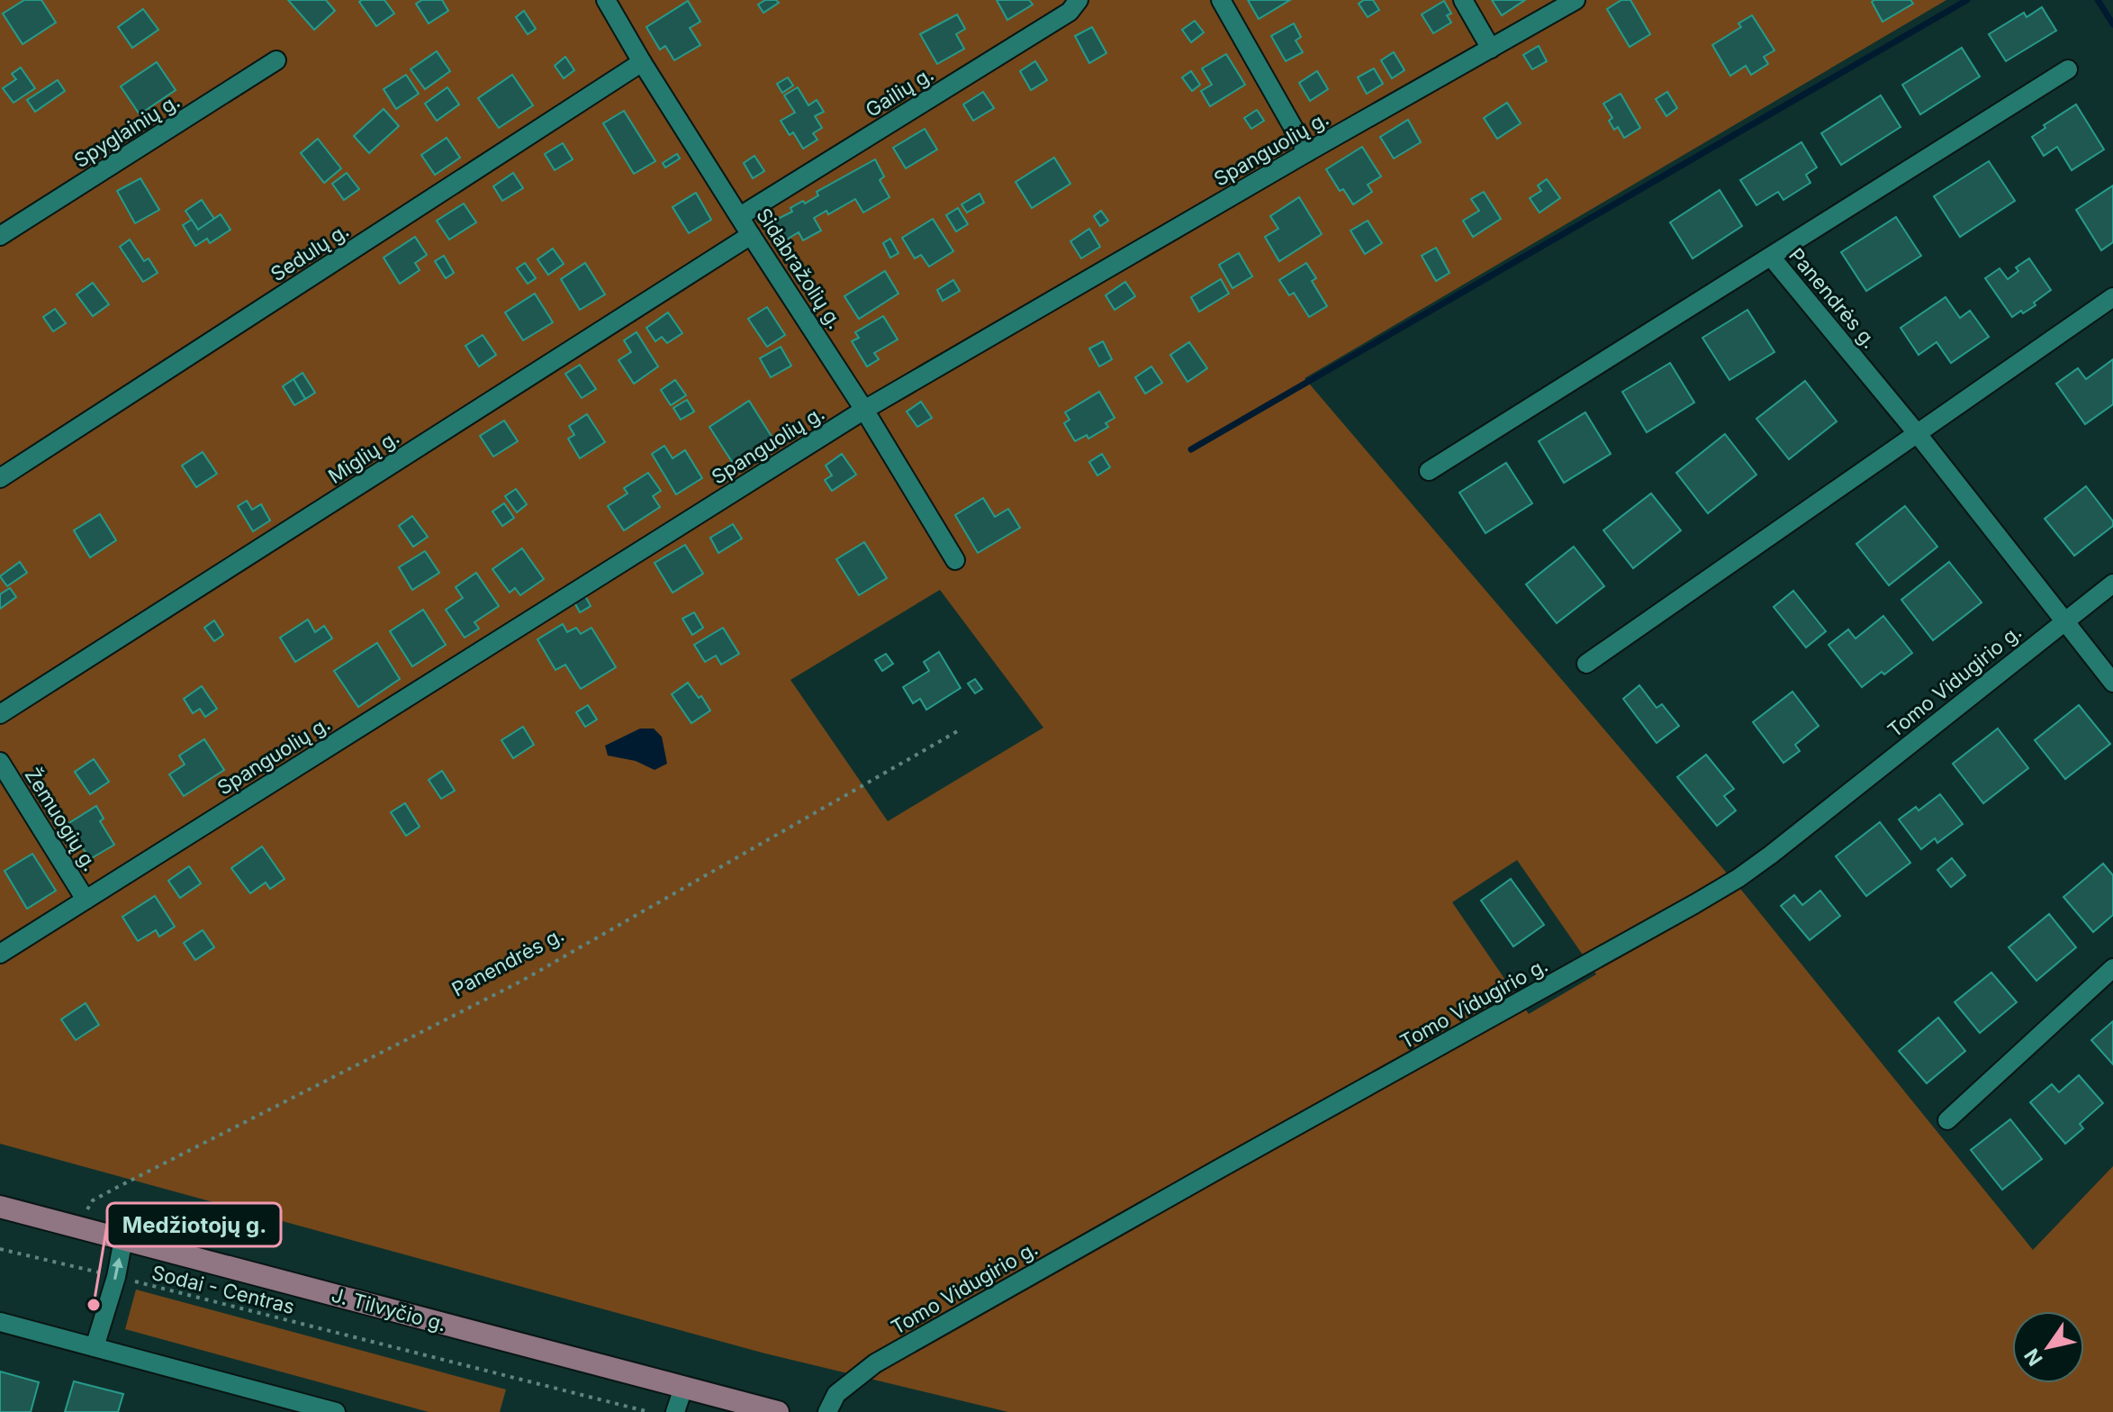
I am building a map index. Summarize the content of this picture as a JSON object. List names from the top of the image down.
{
  "streets": {
    "main road": ["J. Tilvyčio g."],
    "street": [
      "Gailių g.",
      "Spyglainių g.",
      "Spanguolių g.",
      "Sedulų g.",
      "Sidabražolių g.",
      "Panendrės g.",
      "Miglių g.",
      "Tomo Vidugirio g.",
      "Žemuogių g."
    ],
    "path": ["Sodai - Centras"]
  },
  "crossings": [
    ["Gailių g.", "Sidabražolių g."],
    ["Spanguolių g.", "Sidabražolių g."],
    ["Spanguolių g.", "Žemuogių g."],
    ["Sedulų g.", "Sidabražolių g."],
    ["Sidabražolių g.", "Miglių g."],
    ["Panendrės g.", "Tomo Vidugirio g."],
    ["Panendrės g.", "J. Tilvyčio g."]
  ],
  "places": ["Medžiotojų g."],
  "north": "bottom left"
}
